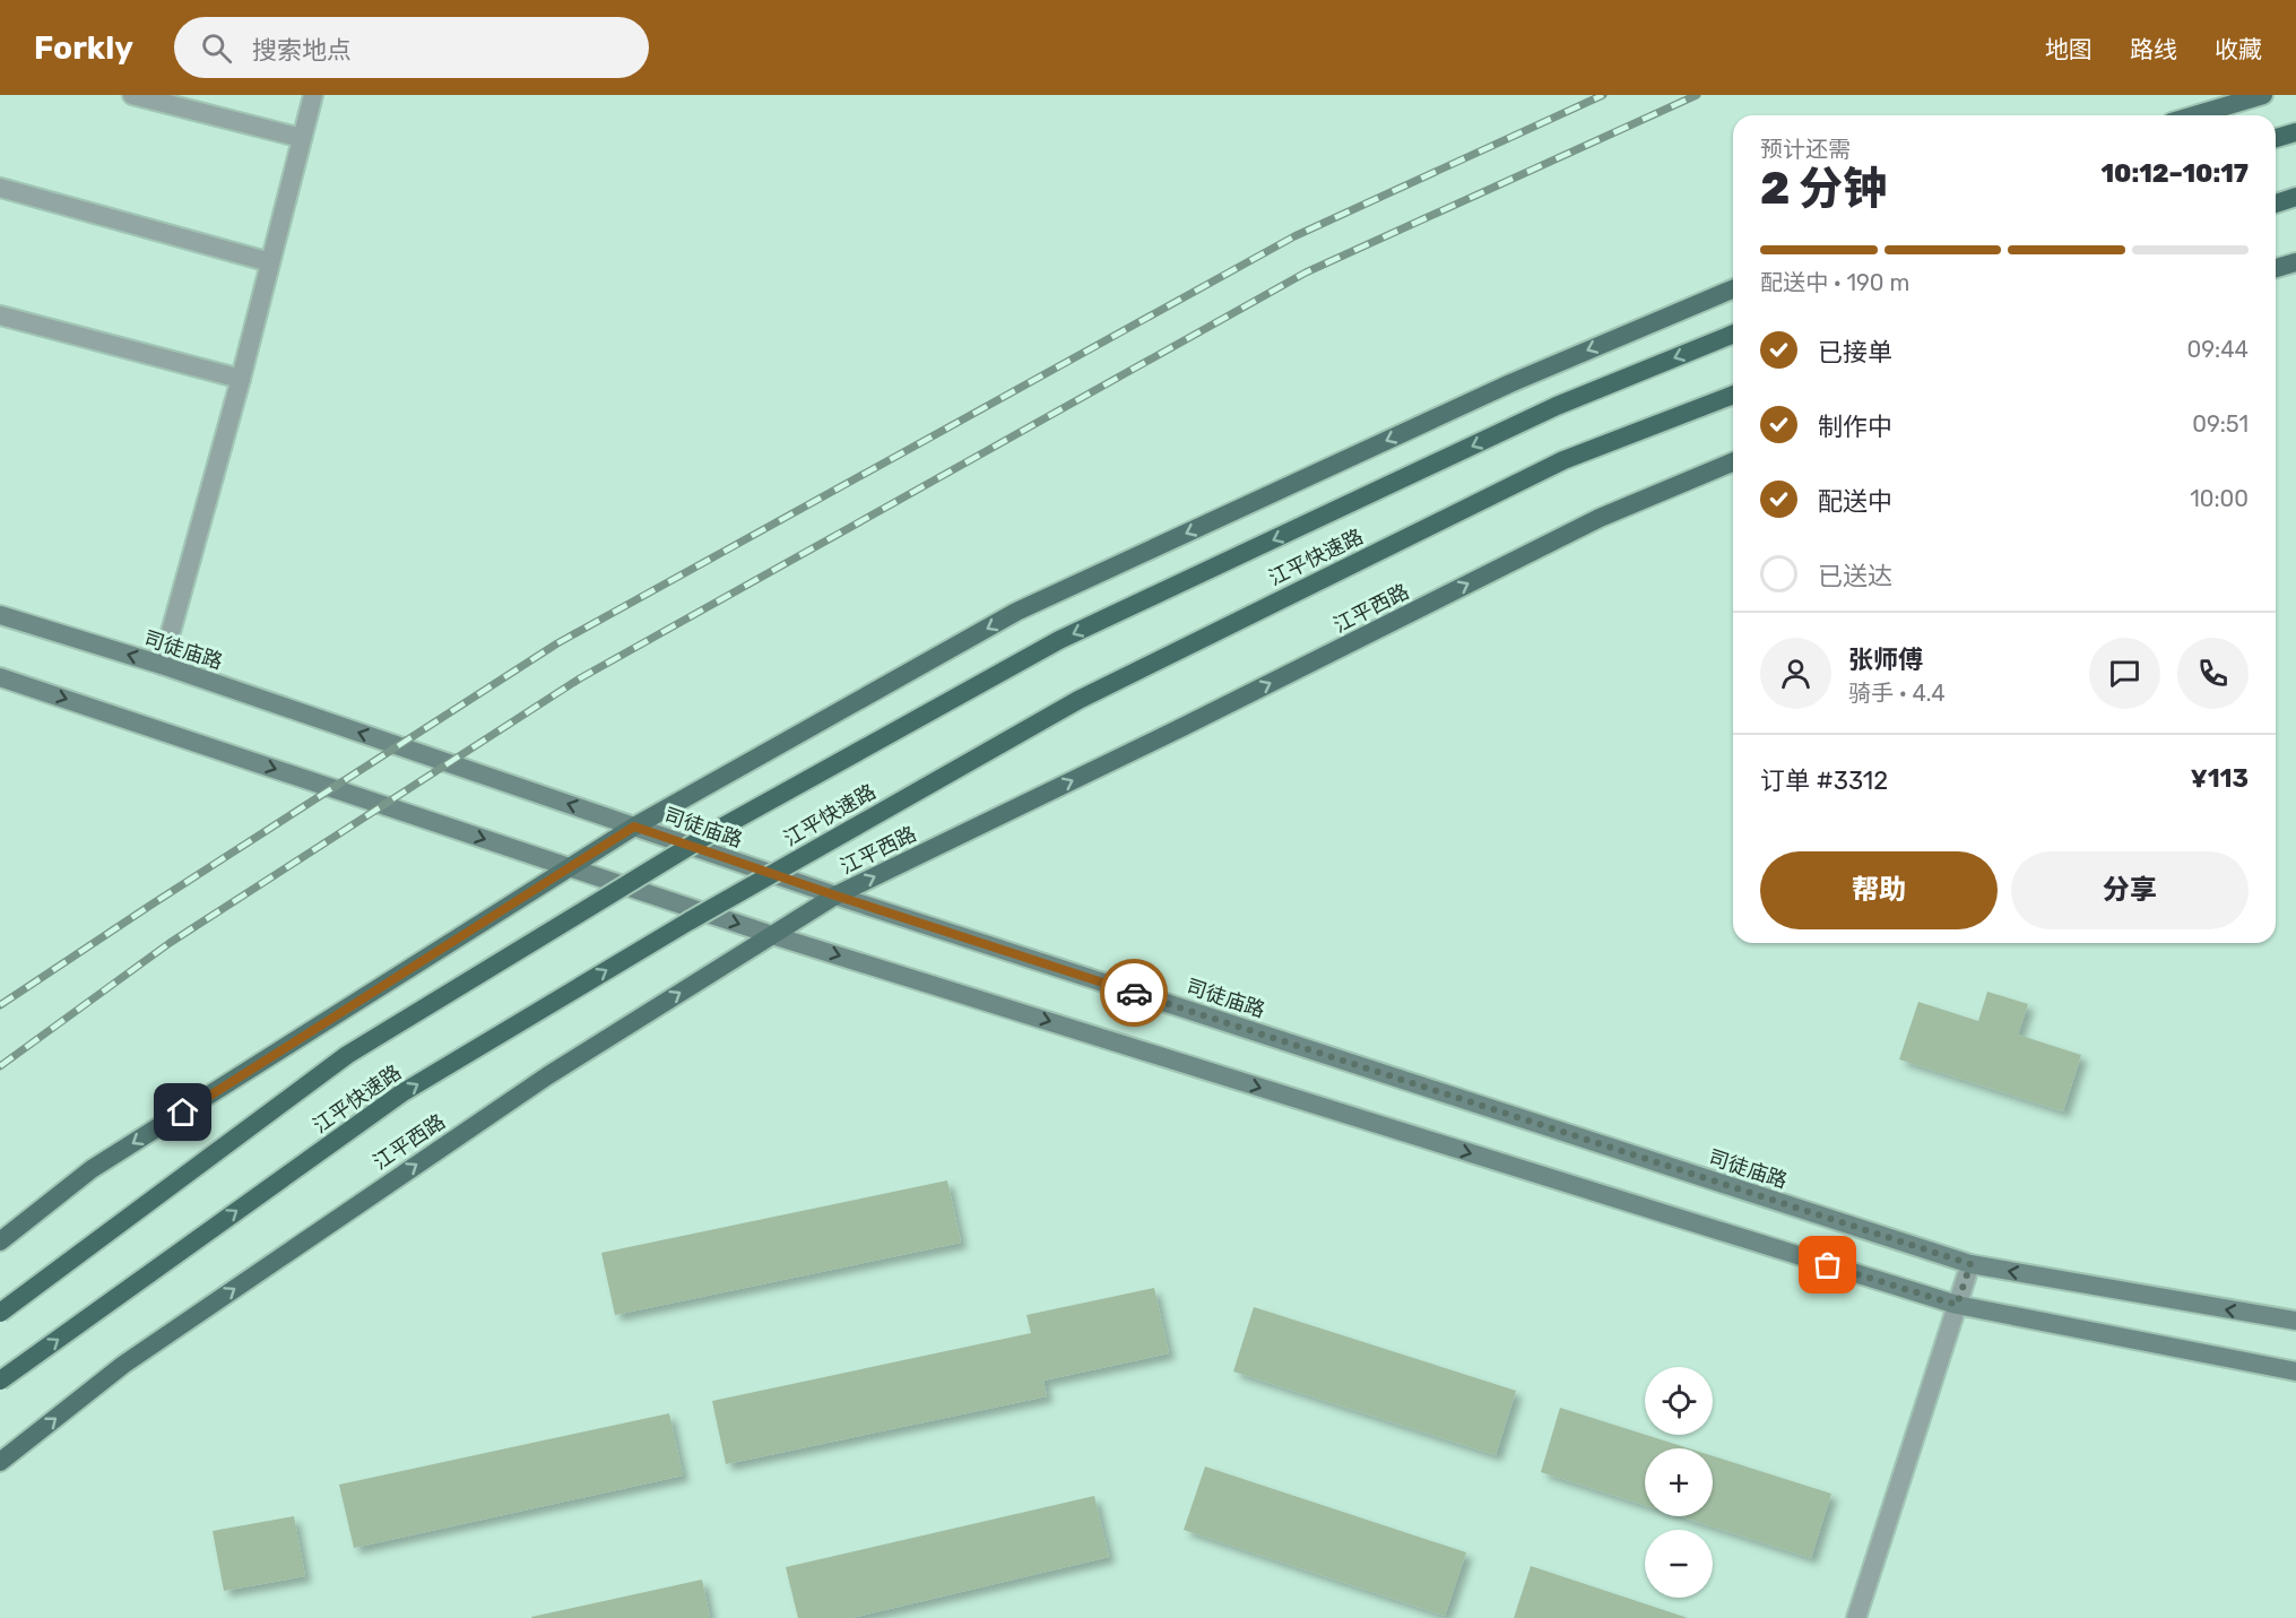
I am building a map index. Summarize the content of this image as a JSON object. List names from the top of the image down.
{
  "streets": {
    "highway": ["江平快速路"],
    "main road": ["江平西路", "司徒庙路"]
  },
  "crossings": [
    ["江平西路", "司徒庙路"]
  ],
  "page": {
    "header": "Forkly",
    "search": "搜索地点",
    "nav": ["地图", "路线", "收藏"],
    "heading": ["2 分钟", "预计还需", "10:12–10:17"],
    "panel": [
      "张师傅",
      "骑手 · 4.4",
      "订单 #3312",
      "¥113"
    ],
    "bar": "配送中 · 190 m",
    "list": [
      ["已接单", "09:44"],
      ["制作中", "09:51"],
      ["配送中", "10:00"],
      "已送达"
    ],
    "buttons": ["帮助", "分享"],
    "map_buttons": ["+", "−"]
  }
}
